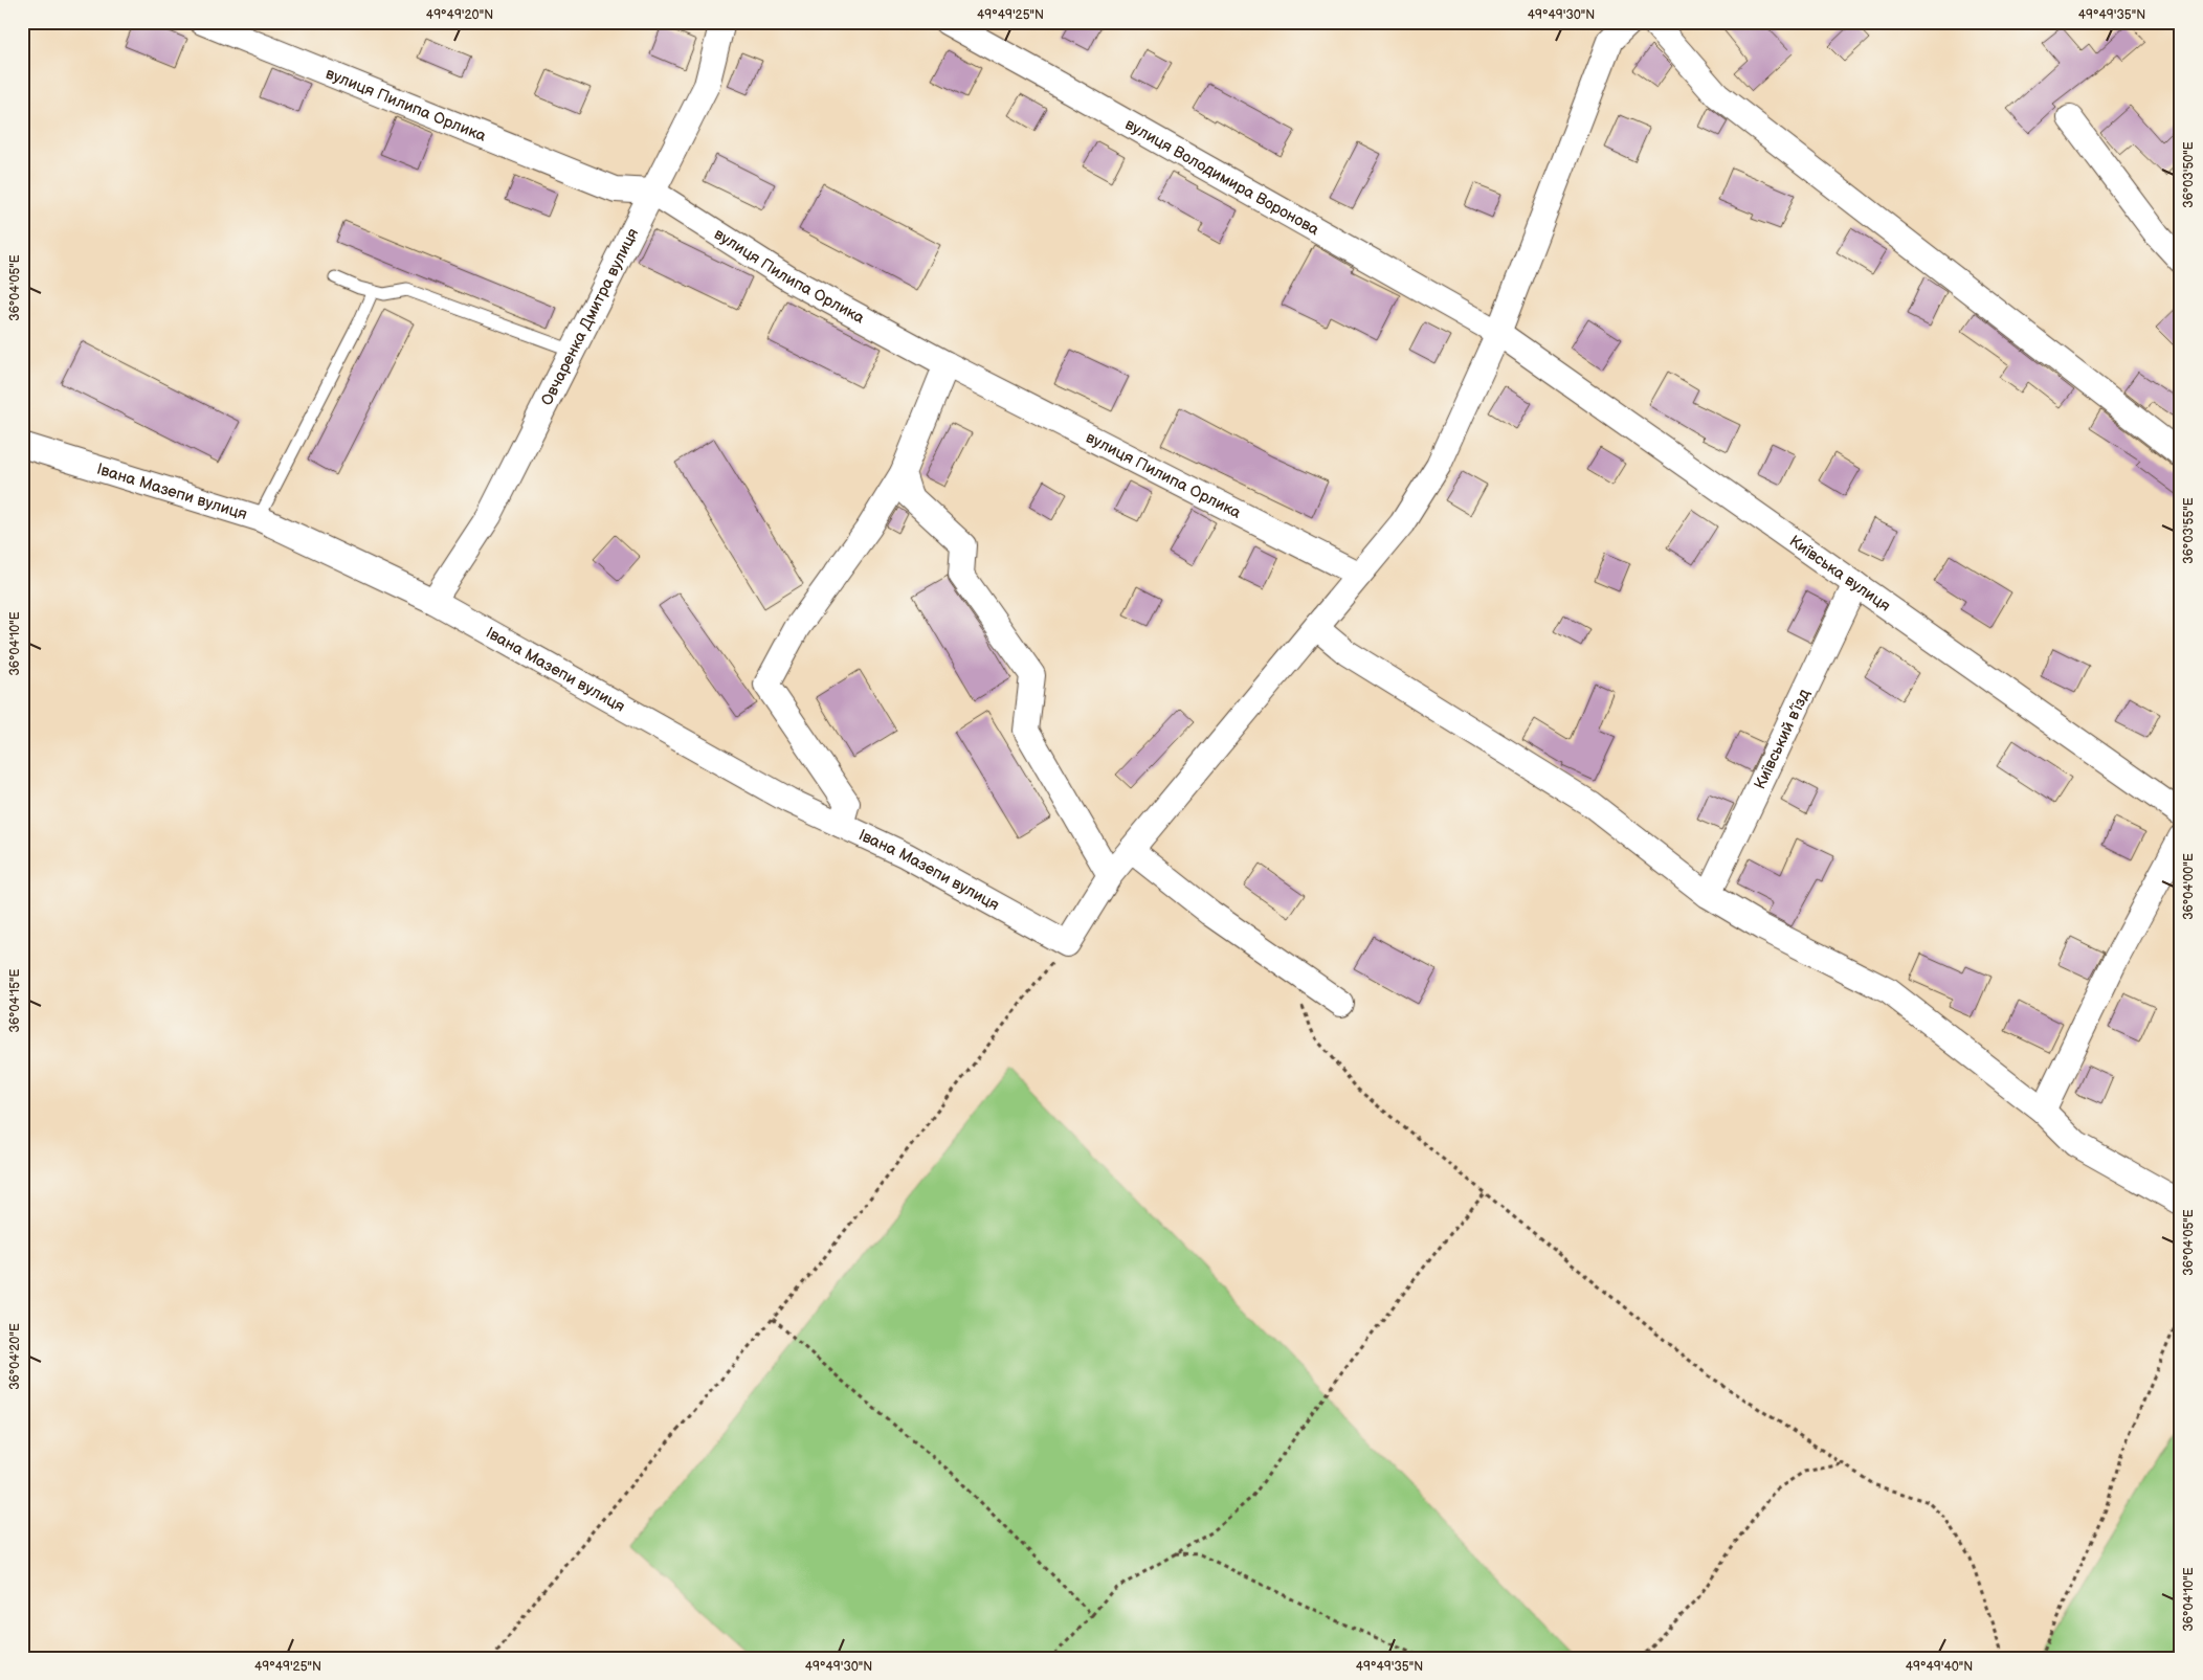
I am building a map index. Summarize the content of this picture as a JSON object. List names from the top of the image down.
{
  "streets": {
    "street": [
      "вулиця Пилипа Орлика",
      "вулиця Володимира Воронова",
      "Овчаренка Дмитра вулиця",
      "Івана Мазепи вулиця",
      "Київська вулиця",
      "Київський в’їзд"
    ]
  },
  "crossings": [
    ["вулиця Пилипа Орлика", "Овчаренка Дмитра вулиця"],
    ["вулиця Володимира Воронова", "Київська вулиця"],
    ["Овчаренка Дмитра вулиця", "Івана Мазепи вулиця"],
    ["Київська вулиця", "Київський в’їзд"]
  ],
  "coordinates": [
    "49°49'20\"N",
    "49°49'25\"N",
    "49°49'30\"N",
    "49°49'35\"N",
    "36°03'50\"E",
    "36°04'05\"E",
    "36°03'55\"E",
    "36°04'10\"E",
    "36°04'00\"E",
    "36°04'15\"E",
    "36°04'20\"E",
    "49°49'40\"N"
  ]
}
